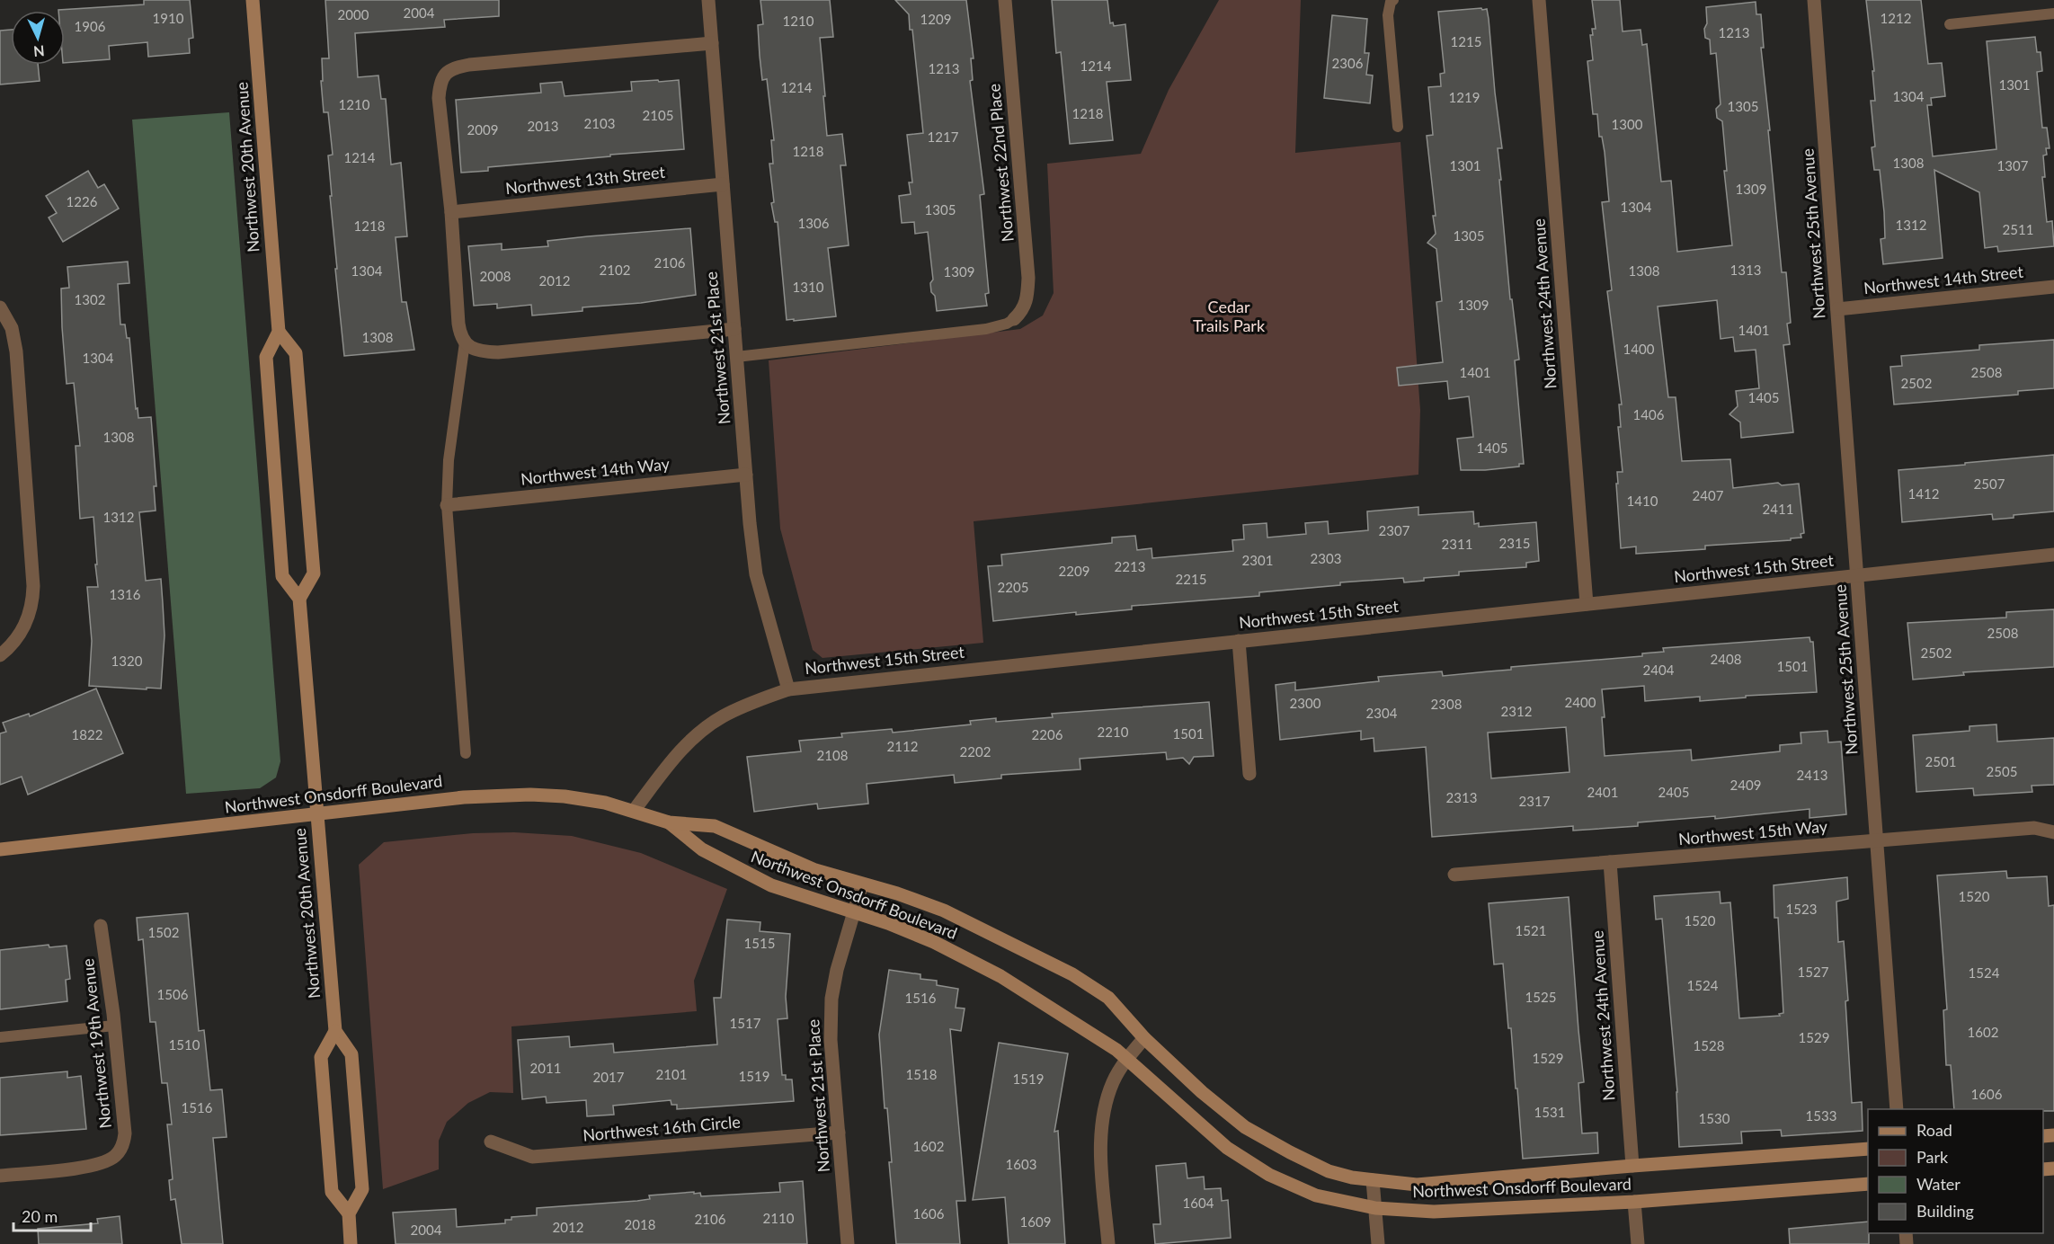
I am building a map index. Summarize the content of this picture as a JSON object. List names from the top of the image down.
{
  "streets": {
    "street": [
      "Northwest 22nd Place",
      "Northwest 20th Avenue",
      "Northwest 13th Street",
      "Northwest 25th Avenue",
      "Northwest 14th Street",
      "Northwest 24th Avenue",
      "Northwest 21st Place",
      "Northwest 14th Way",
      "Northwest 15th Street",
      "Northwest Onsdorff Boulevard",
      "Northwest 15th Way",
      "Northwest 19th Avenue",
      "Northwest 16th Circle"
    ]
  },
  "crossings": [
    ["Northwest 20th Avenue", "Northwest Onsdorff Boulevard"],
    ["Northwest 13th Street", "Northwest 21st Place"],
    ["Northwest 25th Avenue", "Northwest 14th Street"],
    ["Northwest 25th Avenue", "Northwest 15th Street"],
    ["Northwest 25th Avenue", "Northwest 15th Way"],
    ["Northwest 24th Avenue", "Northwest 15th Street"],
    ["Northwest 24th Avenue", "Northwest Onsdorff Boulevard"],
    ["Northwest 24th Avenue", "Northwest 15th Way"],
    ["Northwest 21st Place", "Northwest 14th Way"],
    ["Northwest 21st Place", "Northwest 15th Street"],
    ["Northwest 21st Place", "Northwest Onsdorff Boulevard"],
    ["Northwest 21st Place", "Northwest 16th Circle"],
    ["Northwest 15th Street", "Northwest Onsdorff Boulevard"]
  ],
  "parks": ["Cedar Trails Park"],
  "house_numbers": [
    "2004",
    "2000",
    "1910",
    "1212",
    "1209",
    "1210",
    "1906",
    "1213",
    "1215",
    "2306",
    "1214",
    "1213",
    "1301",
    "1214",
    "1304",
    "1219",
    "1210",
    "1305",
    "1218",
    "2105",
    "2103",
    "1300",
    "2013",
    "2009",
    "1217",
    "1218",
    "1214",
    "1308",
    "1301",
    "1307",
    "1309",
    "1226",
    "1304",
    "1305",
    "1306",
    "1312",
    "1218",
    "2511",
    "1305",
    "2106",
    "2102",
    "1313",
    "1304",
    "1308",
    "1309",
    "2008",
    "2012",
    "1310",
    "1302",
    "1309",
    "1401",
    "1308",
    "1400",
    "1304",
    "1401",
    "2508",
    "2502",
    "1405",
    "1406",
    "1308",
    "1405",
    "2507",
    "1412",
    "2407",
    "1410",
    "2411",
    "1312",
    "2307",
    "2315",
    "2311",
    "2303",
    "2301",
    "2213",
    "2209",
    "2215",
    "2205",
    "1316",
    "2508",
    "2502",
    "2408",
    "1320",
    "1501",
    "2404",
    "2400",
    "2300",
    "2308",
    "2312",
    "2304",
    "2210",
    "1501",
    "1822",
    "2206",
    "2112",
    "2202",
    "2108",
    "2501",
    "2505",
    "2413",
    "2409",
    "2401",
    "2405",
    "2313",
    "2317",
    "1520",
    "1523",
    "1520",
    "1521",
    "1502",
    "1515",
    "1527",
    "1524",
    "1524",
    "1506",
    "1525",
    "1516",
    "1517",
    "1602",
    "1529",
    "1510",
    "1528",
    "1529",
    "2011",
    "2101",
    "1518",
    "1519",
    "2017",
    "1519",
    "1606",
    "1516",
    "1531",
    "1533",
    "1530",
    "1602",
    "1603",
    "1604",
    "1606",
    "2110",
    "2106",
    "1609",
    "2018",
    "2012",
    "2004"
  ],
  "legend": [
    "Road",
    "Park",
    "Water",
    "Building"
  ],
  "scale_bar": "20 m",
  "north": "bottom"
}
